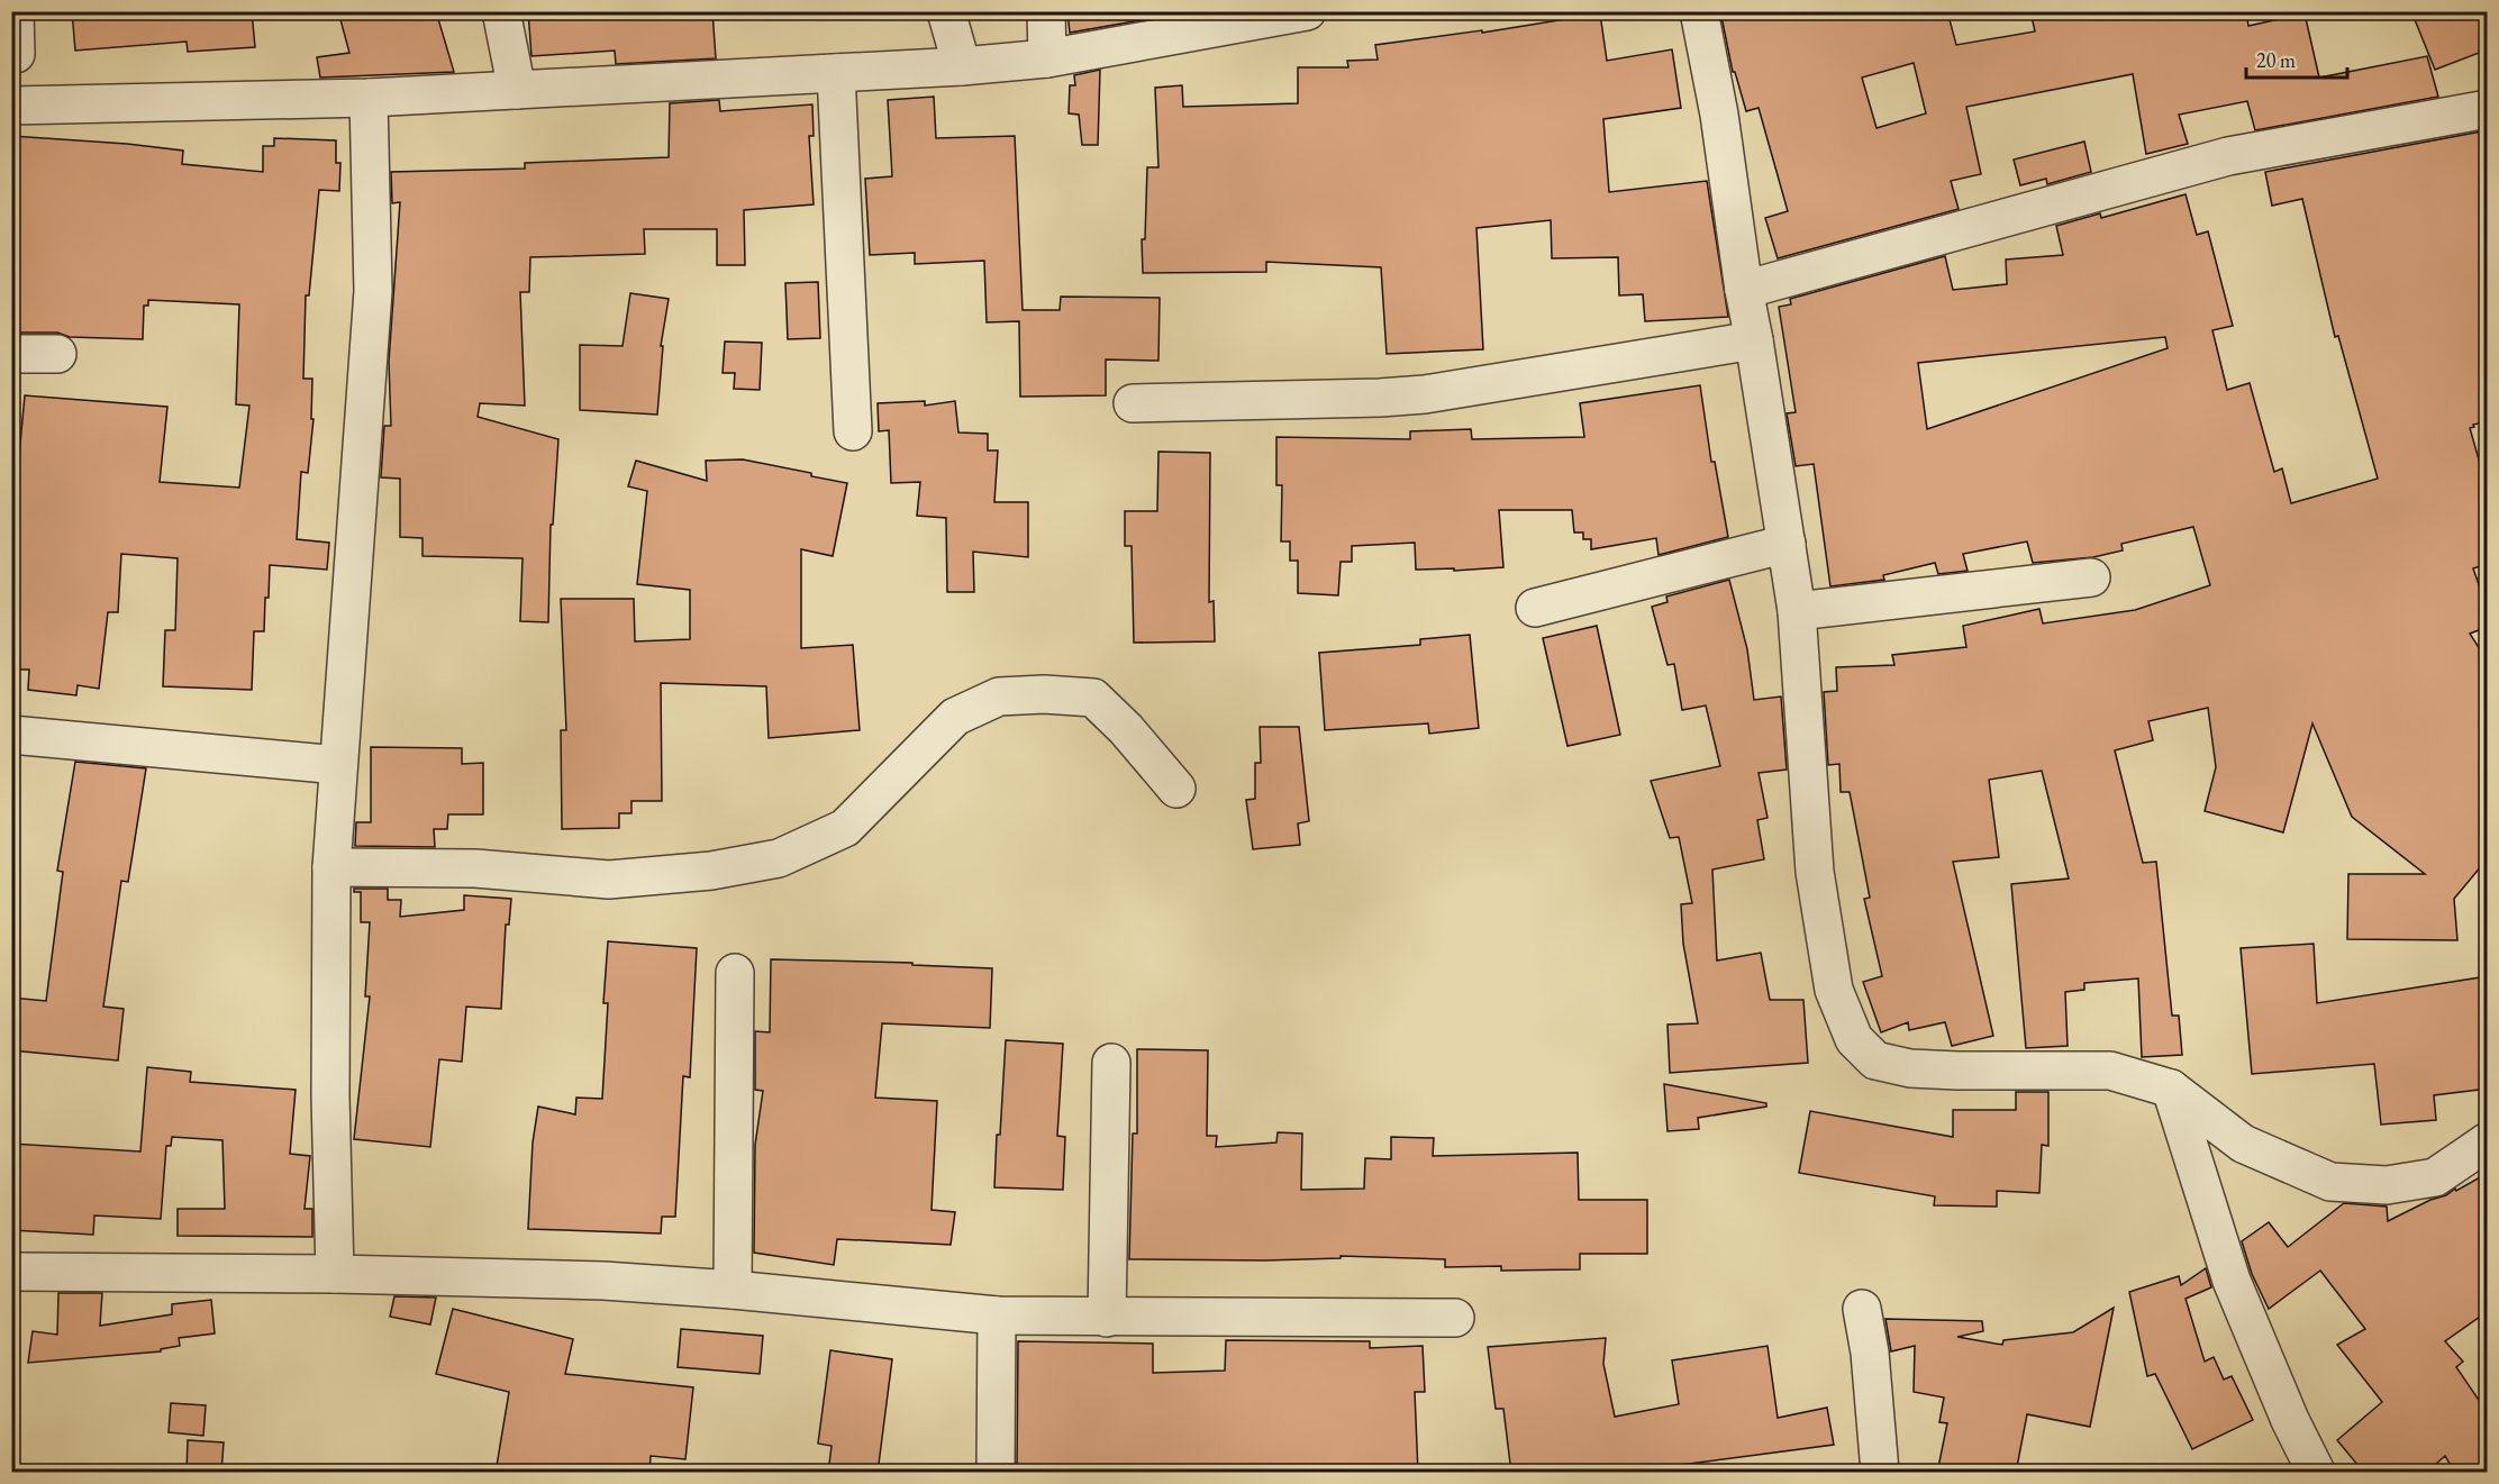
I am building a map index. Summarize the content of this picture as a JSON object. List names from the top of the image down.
{
  "scale_bar": "20 m"
}
